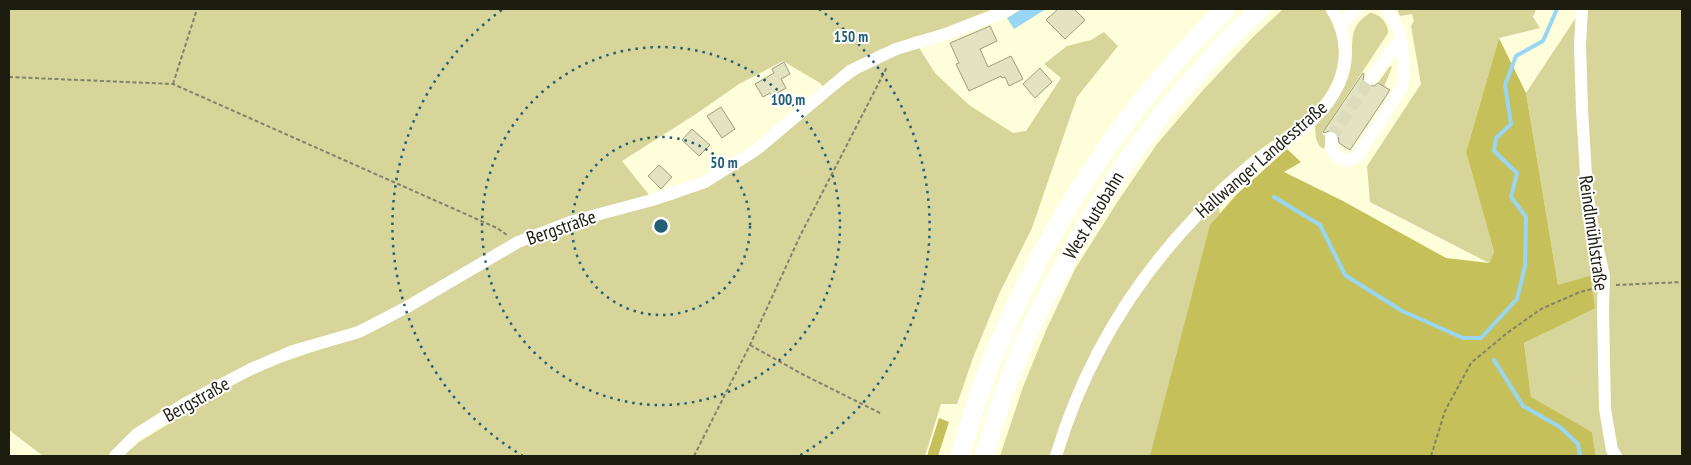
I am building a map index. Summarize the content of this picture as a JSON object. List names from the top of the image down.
{
  "streets": {
    "highway": ["West Autobahn"],
    "street": ["Hallwanger Landesstraße", "Bergstraße", "Reindlmühlstraße"]
  },
  "rings": ["150 m", "100 m", "50 m"]
}
